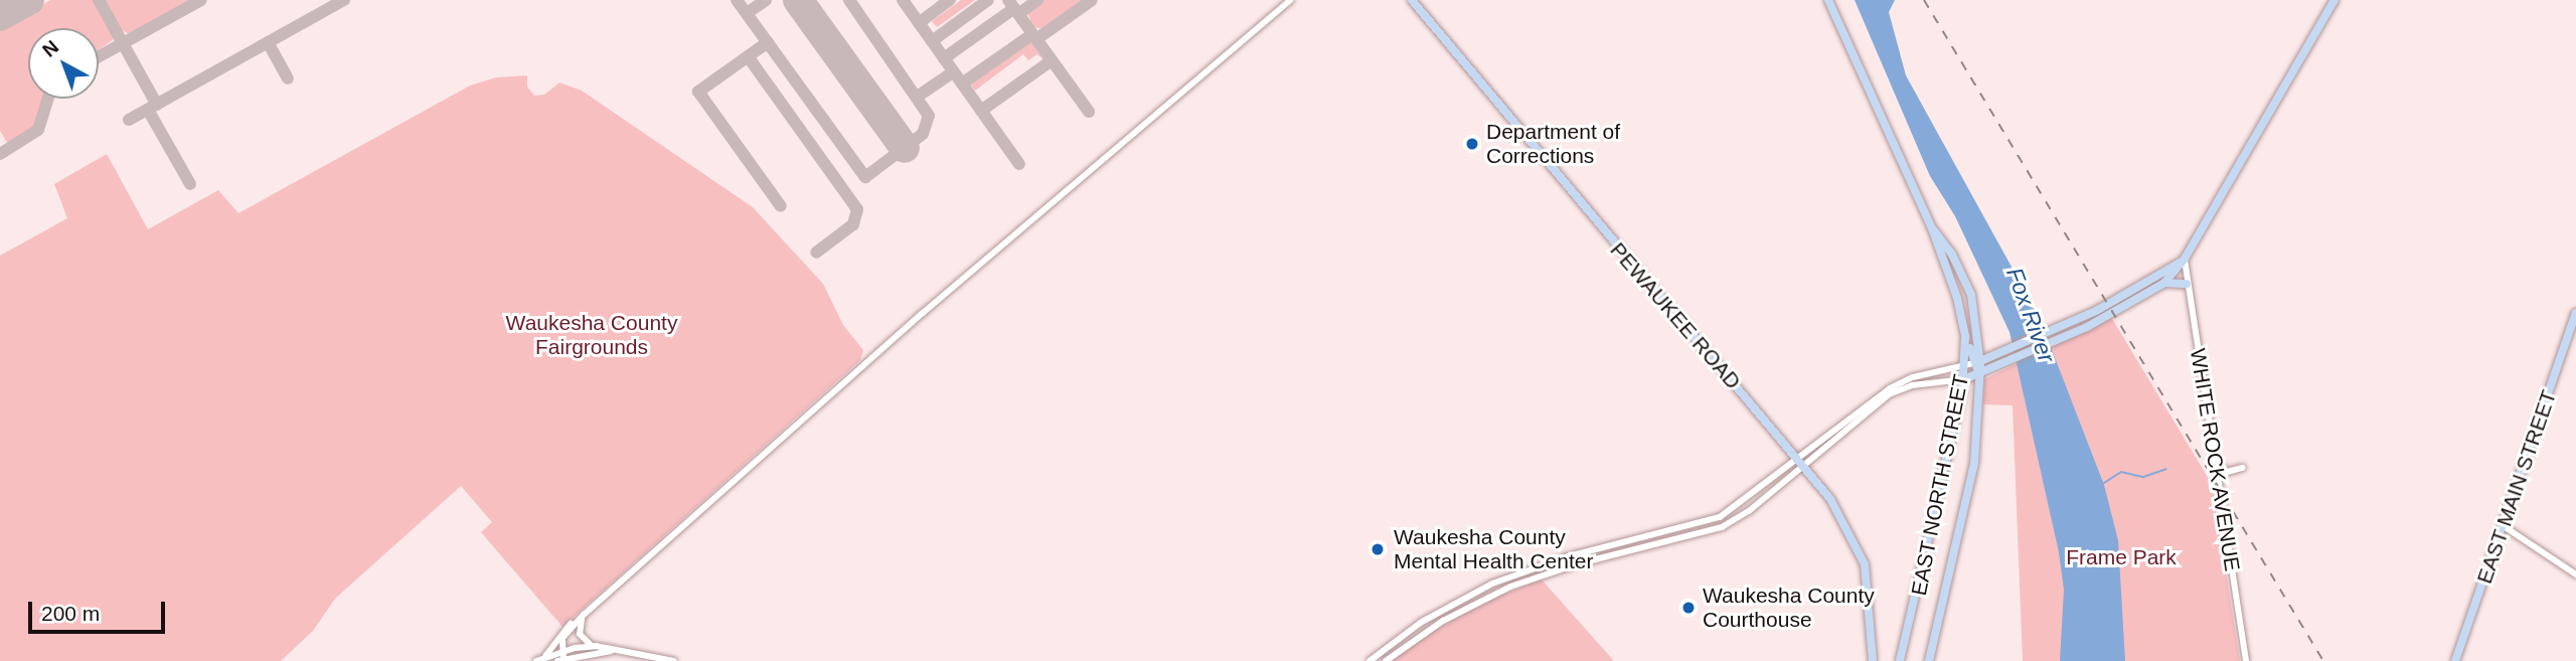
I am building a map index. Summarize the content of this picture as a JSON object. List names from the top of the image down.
{
  "streets": {
    "main road": ["PEWAUKEE ROAD", "EAST NORTH STREET", "EAST MAIN STREET"],
    "street": ["WHITE ROCK AVENUE"]
  },
  "water": ["Fox River"],
  "parks": ["Waukesha County Fairgrounds", "Frame Park"],
  "places": ["Department of Corrections", "Waukesha County Mental Health Center", "Waukesha County Courthouse"],
  "scale_bar": "200 m",
  "north": "top left"
}
